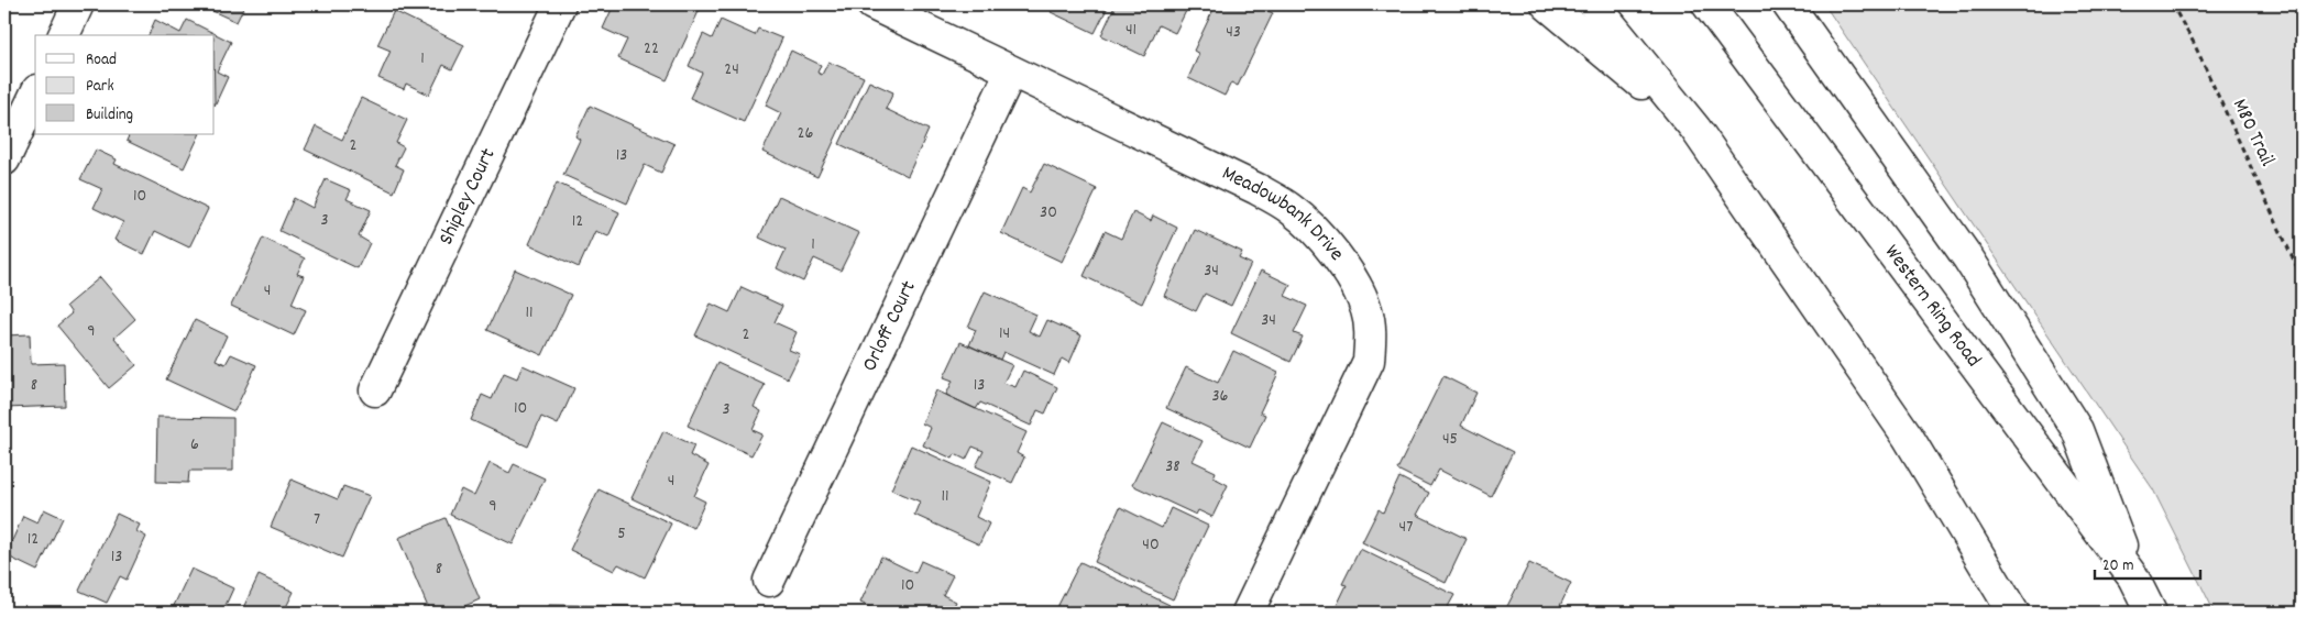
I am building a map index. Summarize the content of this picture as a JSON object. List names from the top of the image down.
{
  "streets": {
    "main road": [
      "Shipley Court",
      "Meadowbank Drive",
      "Western Ring Road",
      "Orloff Court"
    ],
    "path": ["M80 Trail"]
  },
  "crossings": [
    ["Meadowbank Drive", "Orloff Court"]
  ],
  "house_numbers": [
    "41",
    "43",
    "22",
    "1",
    "24",
    "26",
    "2",
    "13",
    "10",
    "30",
    "3",
    "12",
    "1",
    "34",
    "4",
    "11",
    "34",
    "9",
    "14",
    "2",
    "8",
    "13",
    "36",
    "10",
    "3",
    "45",
    "6",
    "38",
    "4",
    "11",
    "9",
    "7",
    "47",
    "5",
    "12",
    "40",
    "13",
    "8",
    "10"
  ],
  "legend": ["Road", "Park", "Building"],
  "scale_bar": "20 m"
}
